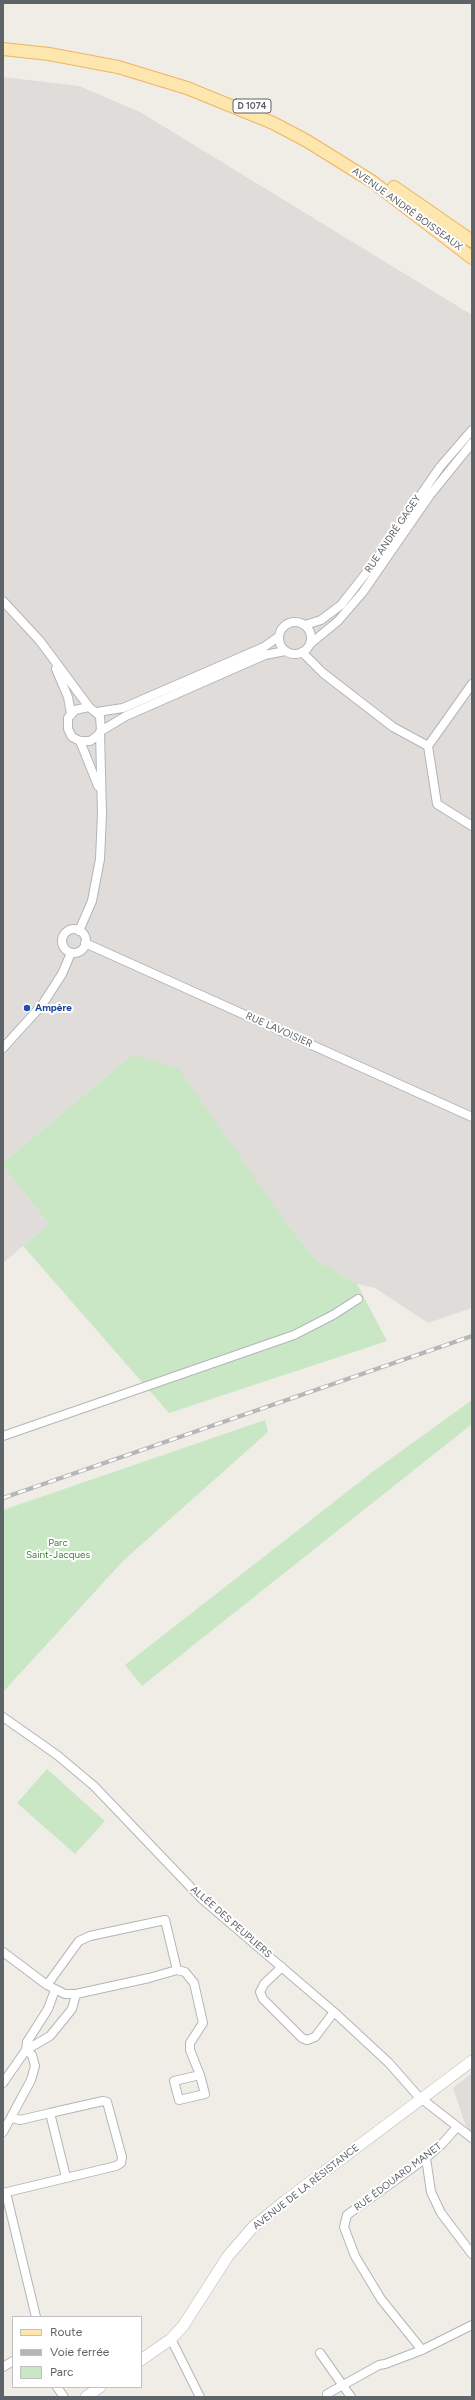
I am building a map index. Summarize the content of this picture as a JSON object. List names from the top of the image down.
{
  "streets": {
    "main road": ["D 1074", "AVENUE ANDRÉ BOISSEAUX", "AVENUE DE LA RÉSISTANCE"],
    "street": [
      "RUE ANDRÉ GAGEY",
      "RUE LAVOISIER",
      "ALLÉE DES PEUPLIERS",
      "RUE ÉDOUARD MANET"
    ]
  },
  "crossings": [
    ["ALLÉE DES PEUPLIERS", "RUE ÉDOUARD MANET"],
    ["ALLÉE DES PEUPLIERS", "AVENUE DE LA RÉSISTANCE"]
  ],
  "parks": ["Parc Saint-Jacques"],
  "places": ["Ampère"],
  "legend": ["Route", "Voie ferrée", "Parc"]
}
